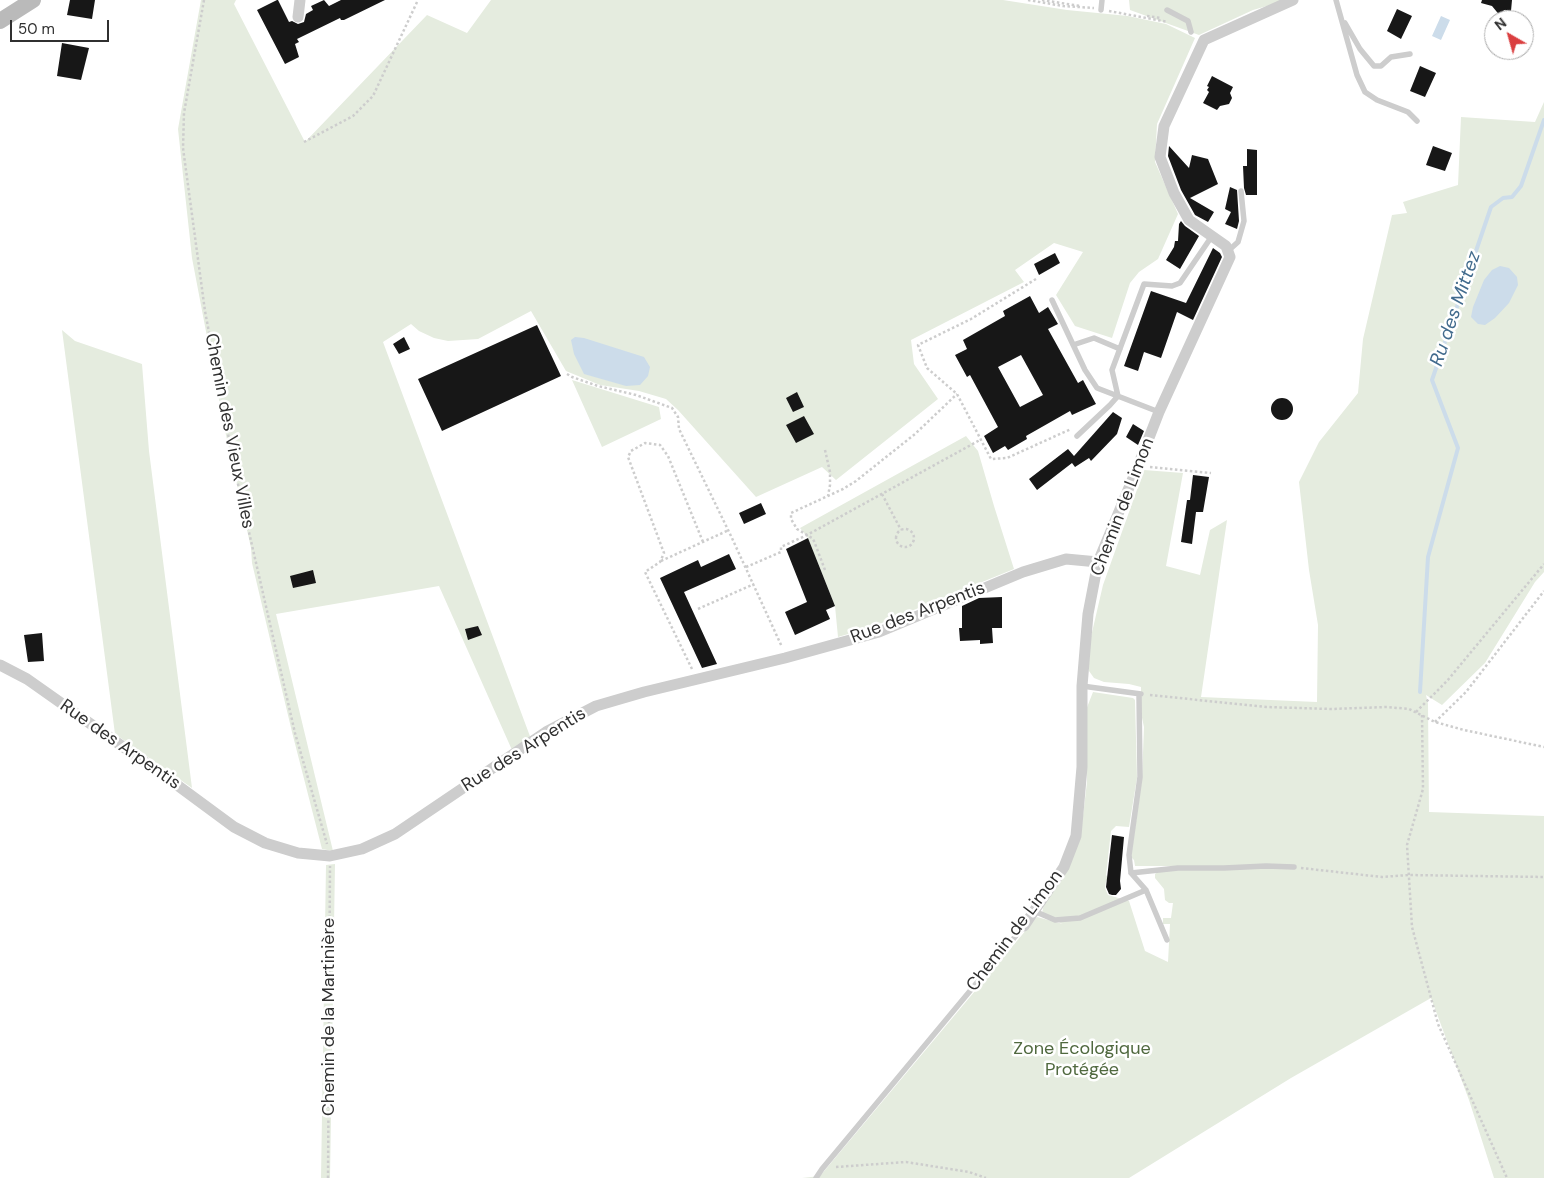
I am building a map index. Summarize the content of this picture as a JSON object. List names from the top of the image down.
{
  "streets": {
    "street": ["Chemin de Limon", "Rue des Arpentis"],
    "path": ["Chemin des Vieux Villes", "Chemin de la Martinière"]
  },
  "crossings": [
    ["Chemin des Vieux Villes", "Rue des Arpentis"],
    ["Chemin des Vieux Villes", "Chemin de la Martinière"],
    ["Chemin de Limon", "Rue des Arpentis"],
    ["Rue des Arpentis", "Chemin de la Martinière"]
  ],
  "water": ["Ru des Mittez"],
  "parks": ["Zone Écologique Protégée"],
  "scale_bar": "50 m",
  "north": "top left"
}
